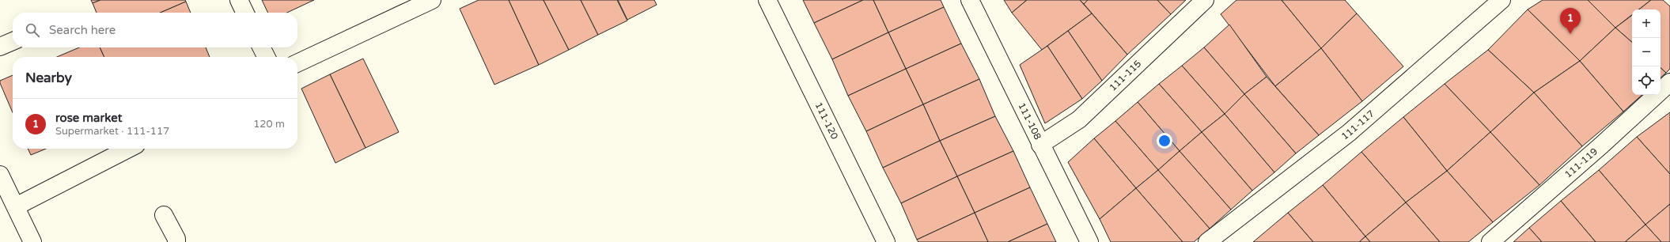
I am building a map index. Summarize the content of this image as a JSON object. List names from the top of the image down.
{
  "streets": {
    "street": [
      "111-115",
      "111-120",
      "111-108",
      "111-117",
      "111-119"
    ]
  },
  "crossings": [
    ["111-115", "111-108"]
  ],
  "page": {
    "pins": "1",
    "map_buttons": ["+", "−"],
    "search": "Search here",
    "heading": "Nearby",
    "list": [
      {
        "mark": "1",
        "name": "rose market",
        "note": "Supermarket · 111-117",
        "value": "120 m"
      }
    ]
  }
}
